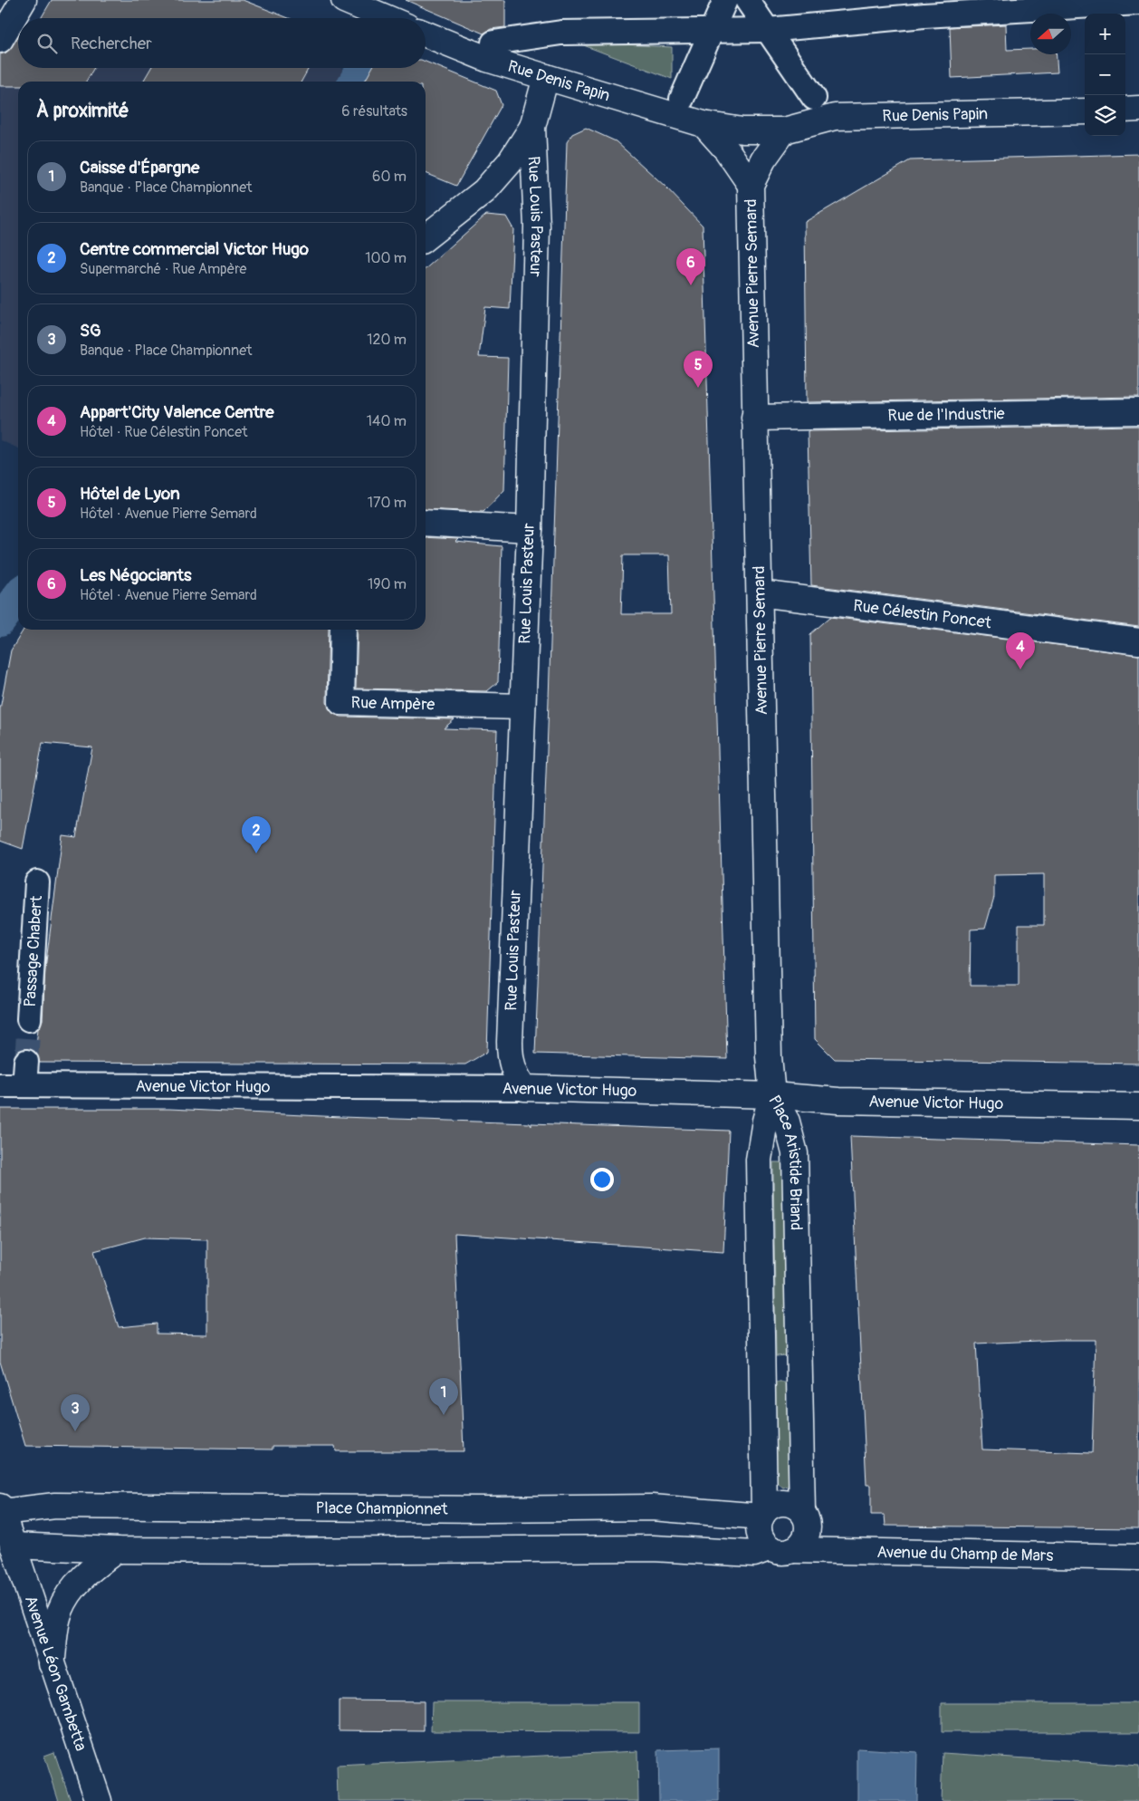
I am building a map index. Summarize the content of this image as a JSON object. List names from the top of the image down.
{
  "streets": {
    "street": [
      "Rue Denis Papin",
      "Rue Louis Pasteur",
      "Avenue Pierre Semard",
      "Rue de l'Industrie",
      "Rue Célestin Poncet",
      "Rue Ampère",
      "Passage Chabert",
      "Avenue Victor Hugo",
      "Place Aristide Briand",
      "Place Championnet",
      "Avenue du Champ de Mars",
      "Avenue Léon Gambetta"
    ]
  },
  "crossings": [
    ["Rue Denis Papin", "Rue Louis Pasteur"],
    ["Rue Louis Pasteur", "Rue Ampère"],
    ["Rue Louis Pasteur", "Avenue Victor Hugo"],
    ["Avenue Pierre Semard", "Rue de l'Industrie"],
    ["Avenue Pierre Semard", "Rue Célestin Poncet"],
    ["Avenue Pierre Semard", "Avenue Victor Hugo"],
    ["Avenue Pierre Semard", "Place Aristide Briand"],
    ["Avenue Victor Hugo", "Place Aristide Briand"],
    ["Place Aristide Briand", "Place Championnet"],
    ["Place Aristide Briand", "Avenue du Champ de Mars"],
    ["Place Championnet", "Avenue du Champ de Mars"],
    ["Place Championnet", "Avenue Léon Gambetta"]
  ],
  "north": "left",
  "page": {
    "map_buttons": ["+", "−"],
    "search": "Rechercher",
    "heading": ["À proximité", "6 résultats"],
    "list": [
      {
        "mark": "1",
        "name": "Caisse d'Épargne",
        "note": "Banque · Place Championnet",
        "value": "60 m"
      },
      {
        "mark": "2",
        "name": "Centre commercial Victor Hugo",
        "note": "Supermarché · Rue Ampère",
        "value": "100 m"
      },
      {
        "mark": "3",
        "name": "SG",
        "note": "Banque · Place Championnet",
        "value": "120 m"
      },
      {
        "mark": "4",
        "name": "Appart'City Valence Centre",
        "note": "Hôtel · Rue Célestin Poncet",
        "value": "140 m"
      },
      {
        "mark": "5",
        "name": "Hôtel de Lyon",
        "note": "Hôtel · Avenue Pierre Semard",
        "value": "170 m"
      },
      {
        "mark": "6",
        "name": "Les Négociants",
        "note": "Hôtel · Avenue Pierre Semard",
        "value": "190 m"
      }
    ],
    "pins": [
      "6",
      "5",
      "4",
      "2",
      "1",
      "3"
    ]
  }
}
